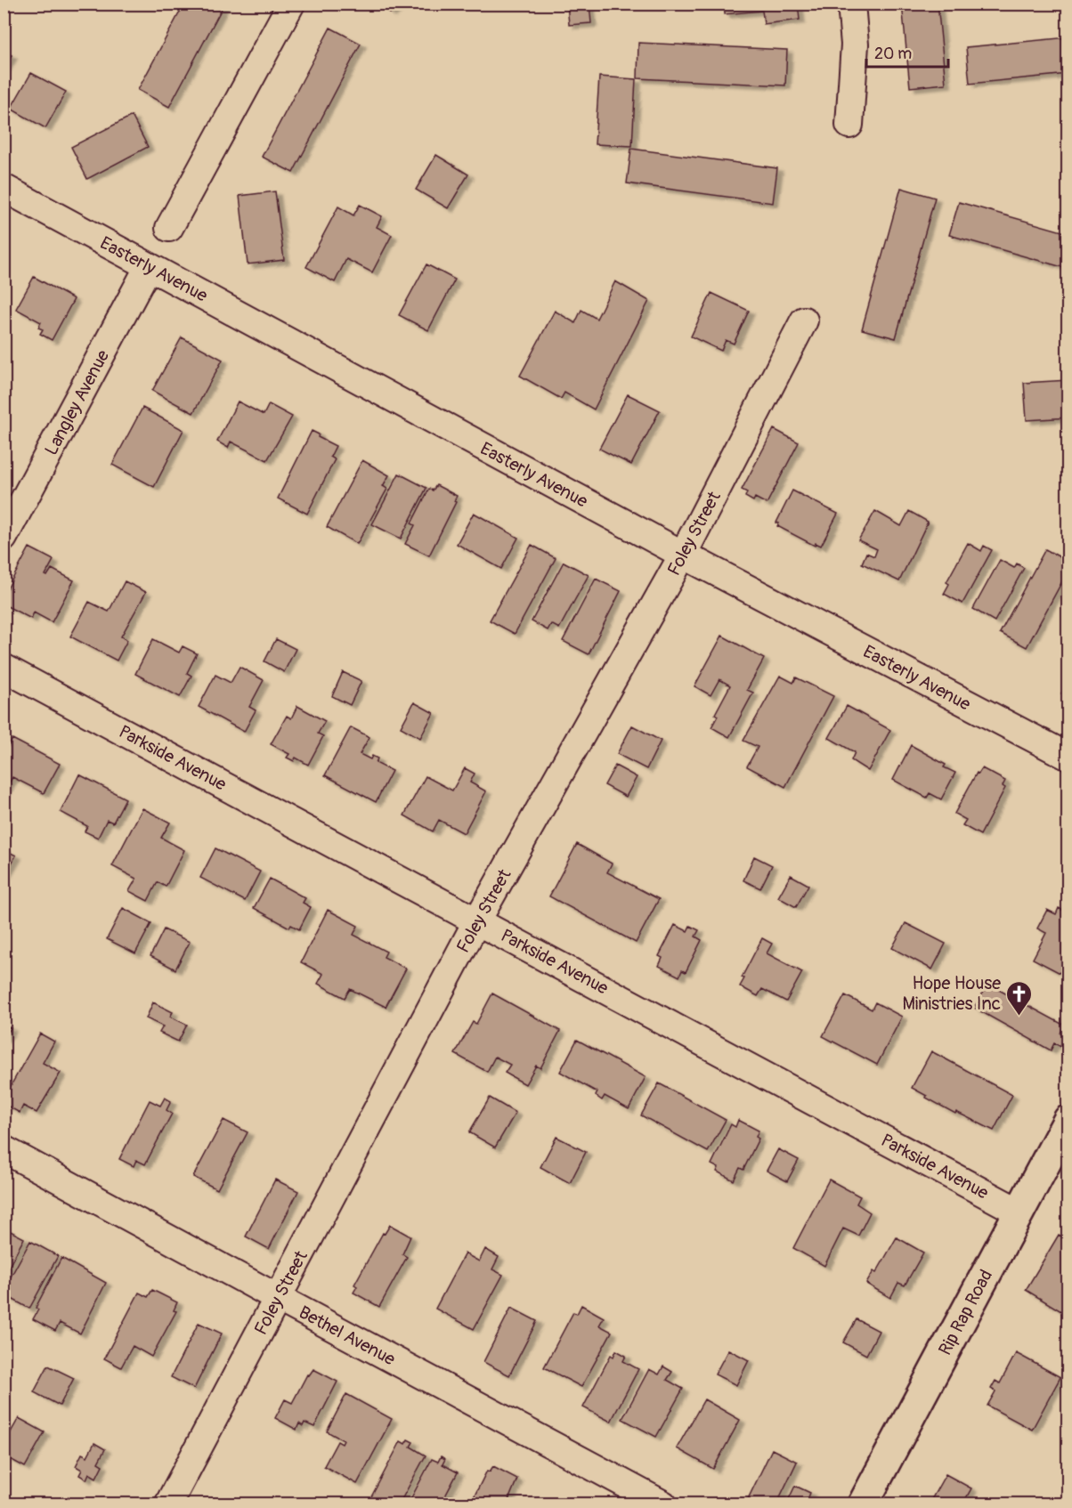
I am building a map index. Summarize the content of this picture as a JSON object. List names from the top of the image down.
{
  "streets": {
    "main road": ["Rip Rap Road"],
    "street": [
      "Easterly Avenue",
      "Langley Avenue",
      "Foley Street",
      "Parkside Avenue",
      "Bethel Avenue"
    ]
  },
  "crossings": [
    ["Easterly Avenue", "Langley Avenue"],
    ["Easterly Avenue", "Foley Street"],
    ["Foley Street", "Parkside Avenue"],
    ["Foley Street", "Bethel Avenue"],
    ["Parkside Avenue", "Rip Rap Road"]
  ],
  "places": {
    "church": ["Hope House Ministries Inc"]
  },
  "scale_bar": "20 m"
}
